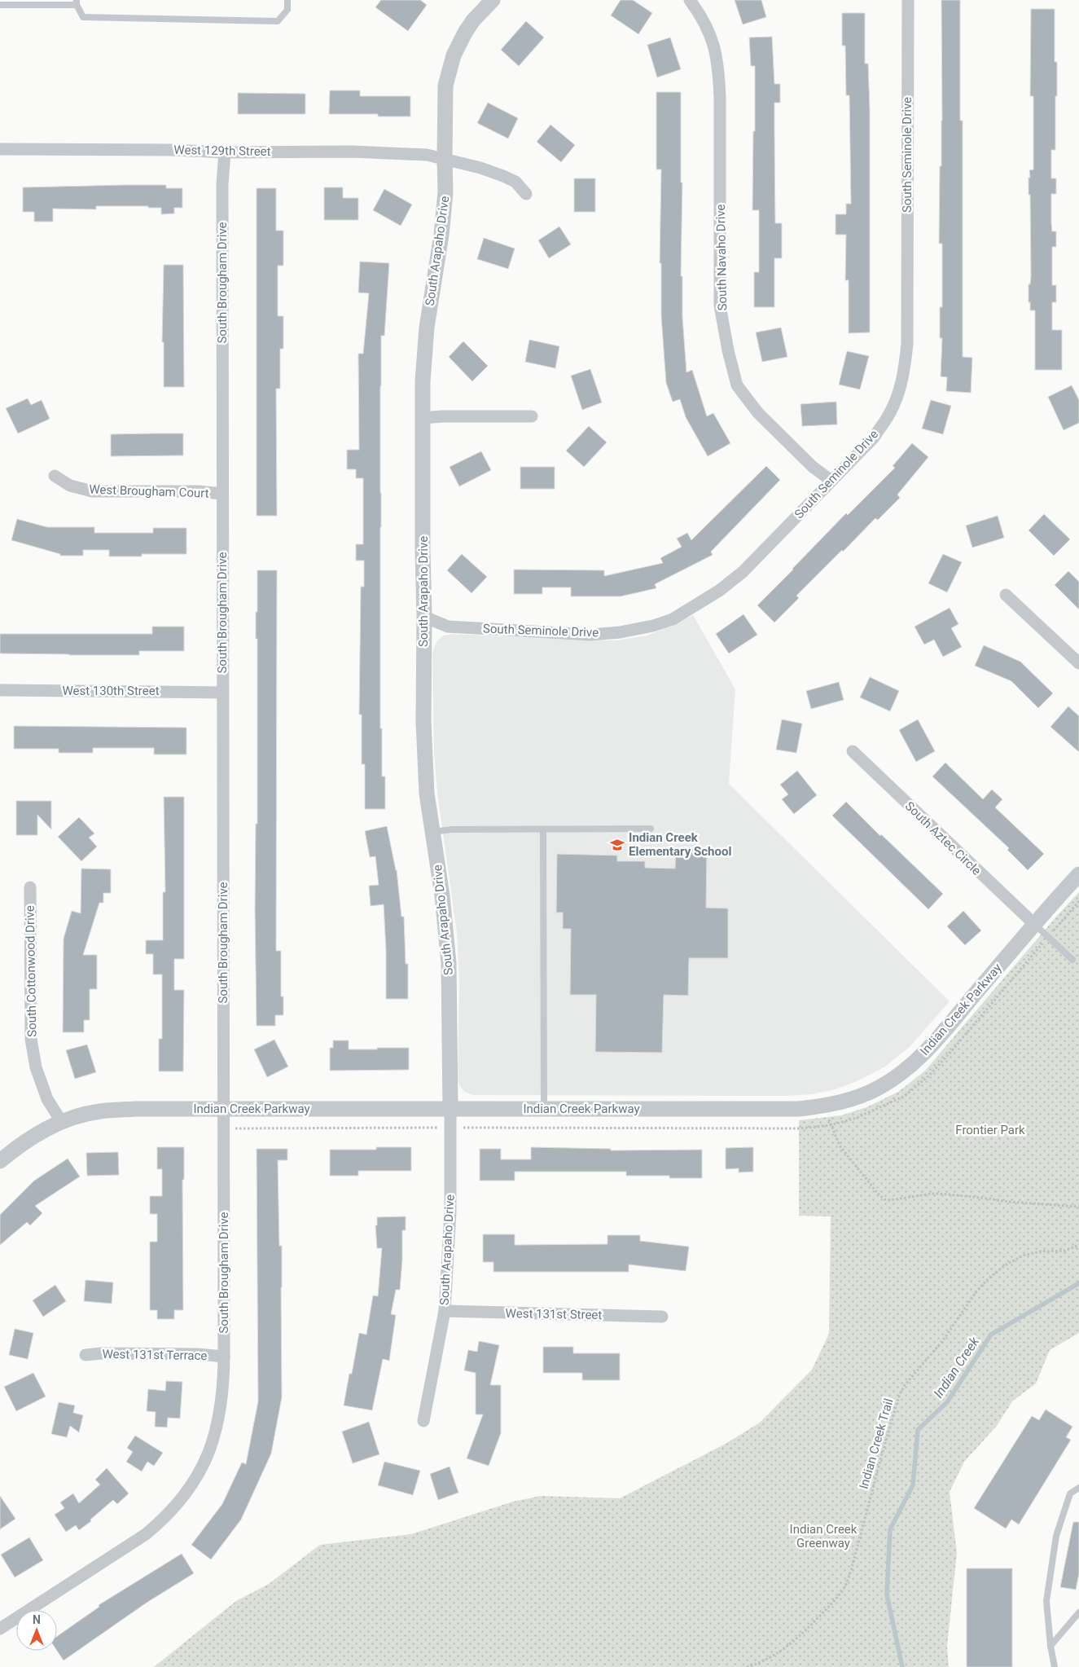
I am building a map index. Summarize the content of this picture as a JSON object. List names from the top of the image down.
{
  "streets": {
    "street": [
      "West 129th Street",
      "South Seminole Drive",
      "South Arapaho Drive",
      "South Navaho Drive",
      "South Brougham Drive",
      "West Brougham Court",
      "West 130th Street",
      "South Aztec Circle",
      "South Cottonwood Drive",
      "Indian Creek Parkway",
      "West 131st Street",
      "West 131st Terrace"
    ],
    "path": ["Indian Creek Trail"]
  },
  "crossings": [
    ["West 129th Street", "South Arapaho Drive"],
    ["West 129th Street", "South Brougham Drive"],
    ["South Seminole Drive", "South Arapaho Drive"],
    ["South Seminole Drive", "South Navaho Drive"],
    ["South Arapaho Drive", "Indian Creek Parkway"],
    ["South Arapaho Drive", "West 131st Street"],
    ["South Brougham Drive", "West Brougham Court"],
    ["South Brougham Drive", "West 130th Street"],
    ["South Brougham Drive", "Indian Creek Parkway"],
    ["South Brougham Drive", "West 131st Terrace"],
    ["South Aztec Circle", "Indian Creek Parkway"],
    ["South Cottonwood Drive", "Indian Creek Parkway"]
  ],
  "water": ["Indian Creek"],
  "parks": ["Frontier Park", "Indian Creek Greenway"],
  "places": {
    "school or university": ["Indian Creek Elementary School"]
  },
  "north": "top"
}
